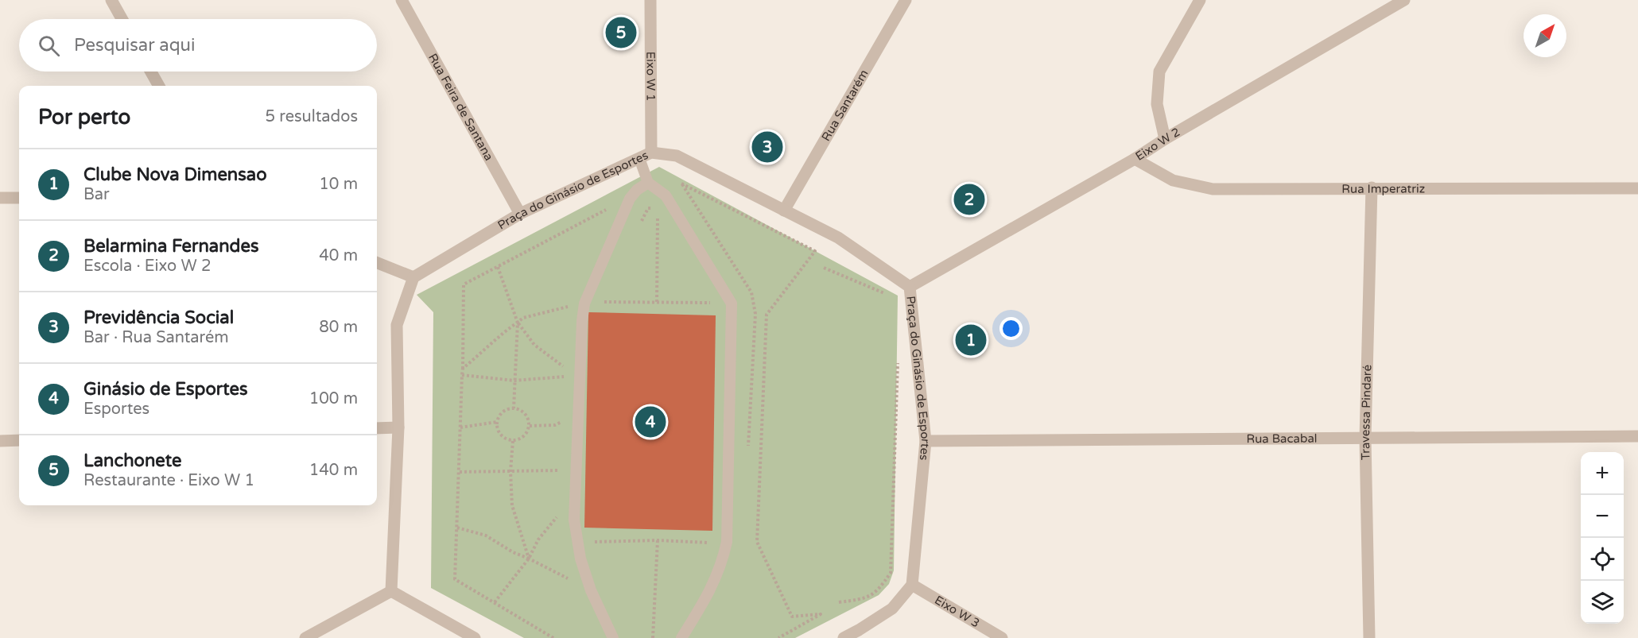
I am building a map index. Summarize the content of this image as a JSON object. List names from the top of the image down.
{
  "streets": {
    "street": [
      "Eixo W 1",
      "Rua Santarém",
      "Rua Feira de Santana",
      "Eixo W 2",
      "Rua Imperatriz",
      "Praça do Ginásio de Esportes",
      "Travessa Pindaré",
      "Rua Bacabal",
      "Eixo W 3"
    ]
  },
  "crossings": [
    ["Eixo W 1", "Praça do Ginásio de Esportes"],
    ["Rua Santarém", "Praça do Ginásio de Esportes"],
    ["Rua Feira de Santana", "Praça do Ginásio de Esportes"],
    ["Eixo W 2", "Rua Imperatriz"],
    ["Eixo W 2", "Praça do Ginásio de Esportes"],
    ["Rua Imperatriz", "Travessa Pindaré"],
    ["Praça do Ginásio de Esportes", "Rua Bacabal"],
    ["Praça do Ginásio de Esportes", "Eixo W 3"],
    ["Travessa Pindaré", "Rua Bacabal"]
  ],
  "north": "top right",
  "page": {
    "pins": [
      "5",
      "3",
      "2",
      "1",
      "4"
    ],
    "search": "Pesquisar aqui",
    "heading": ["Por perto", "5 resultados"],
    "list": [
      {
        "mark": "1",
        "name": "Clube Nova Dimensao",
        "note": "Bar",
        "value": "10 m"
      },
      {
        "mark": "2",
        "name": "Belarmina Fernandes",
        "note": "Escola · Eixo W 2",
        "value": "40 m"
      },
      {
        "mark": "3",
        "name": "Previdência Social",
        "note": "Bar · Rua Santarém",
        "value": "80 m"
      },
      {
        "mark": "4",
        "name": "Ginásio de Esportes",
        "note": "Esportes",
        "value": "100 m"
      },
      {
        "mark": "5",
        "name": "Lanchonete",
        "note": "Restaurante · Eixo W 1",
        "value": "140 m"
      }
    ],
    "map_buttons": ["+", "−"]
  }
}
